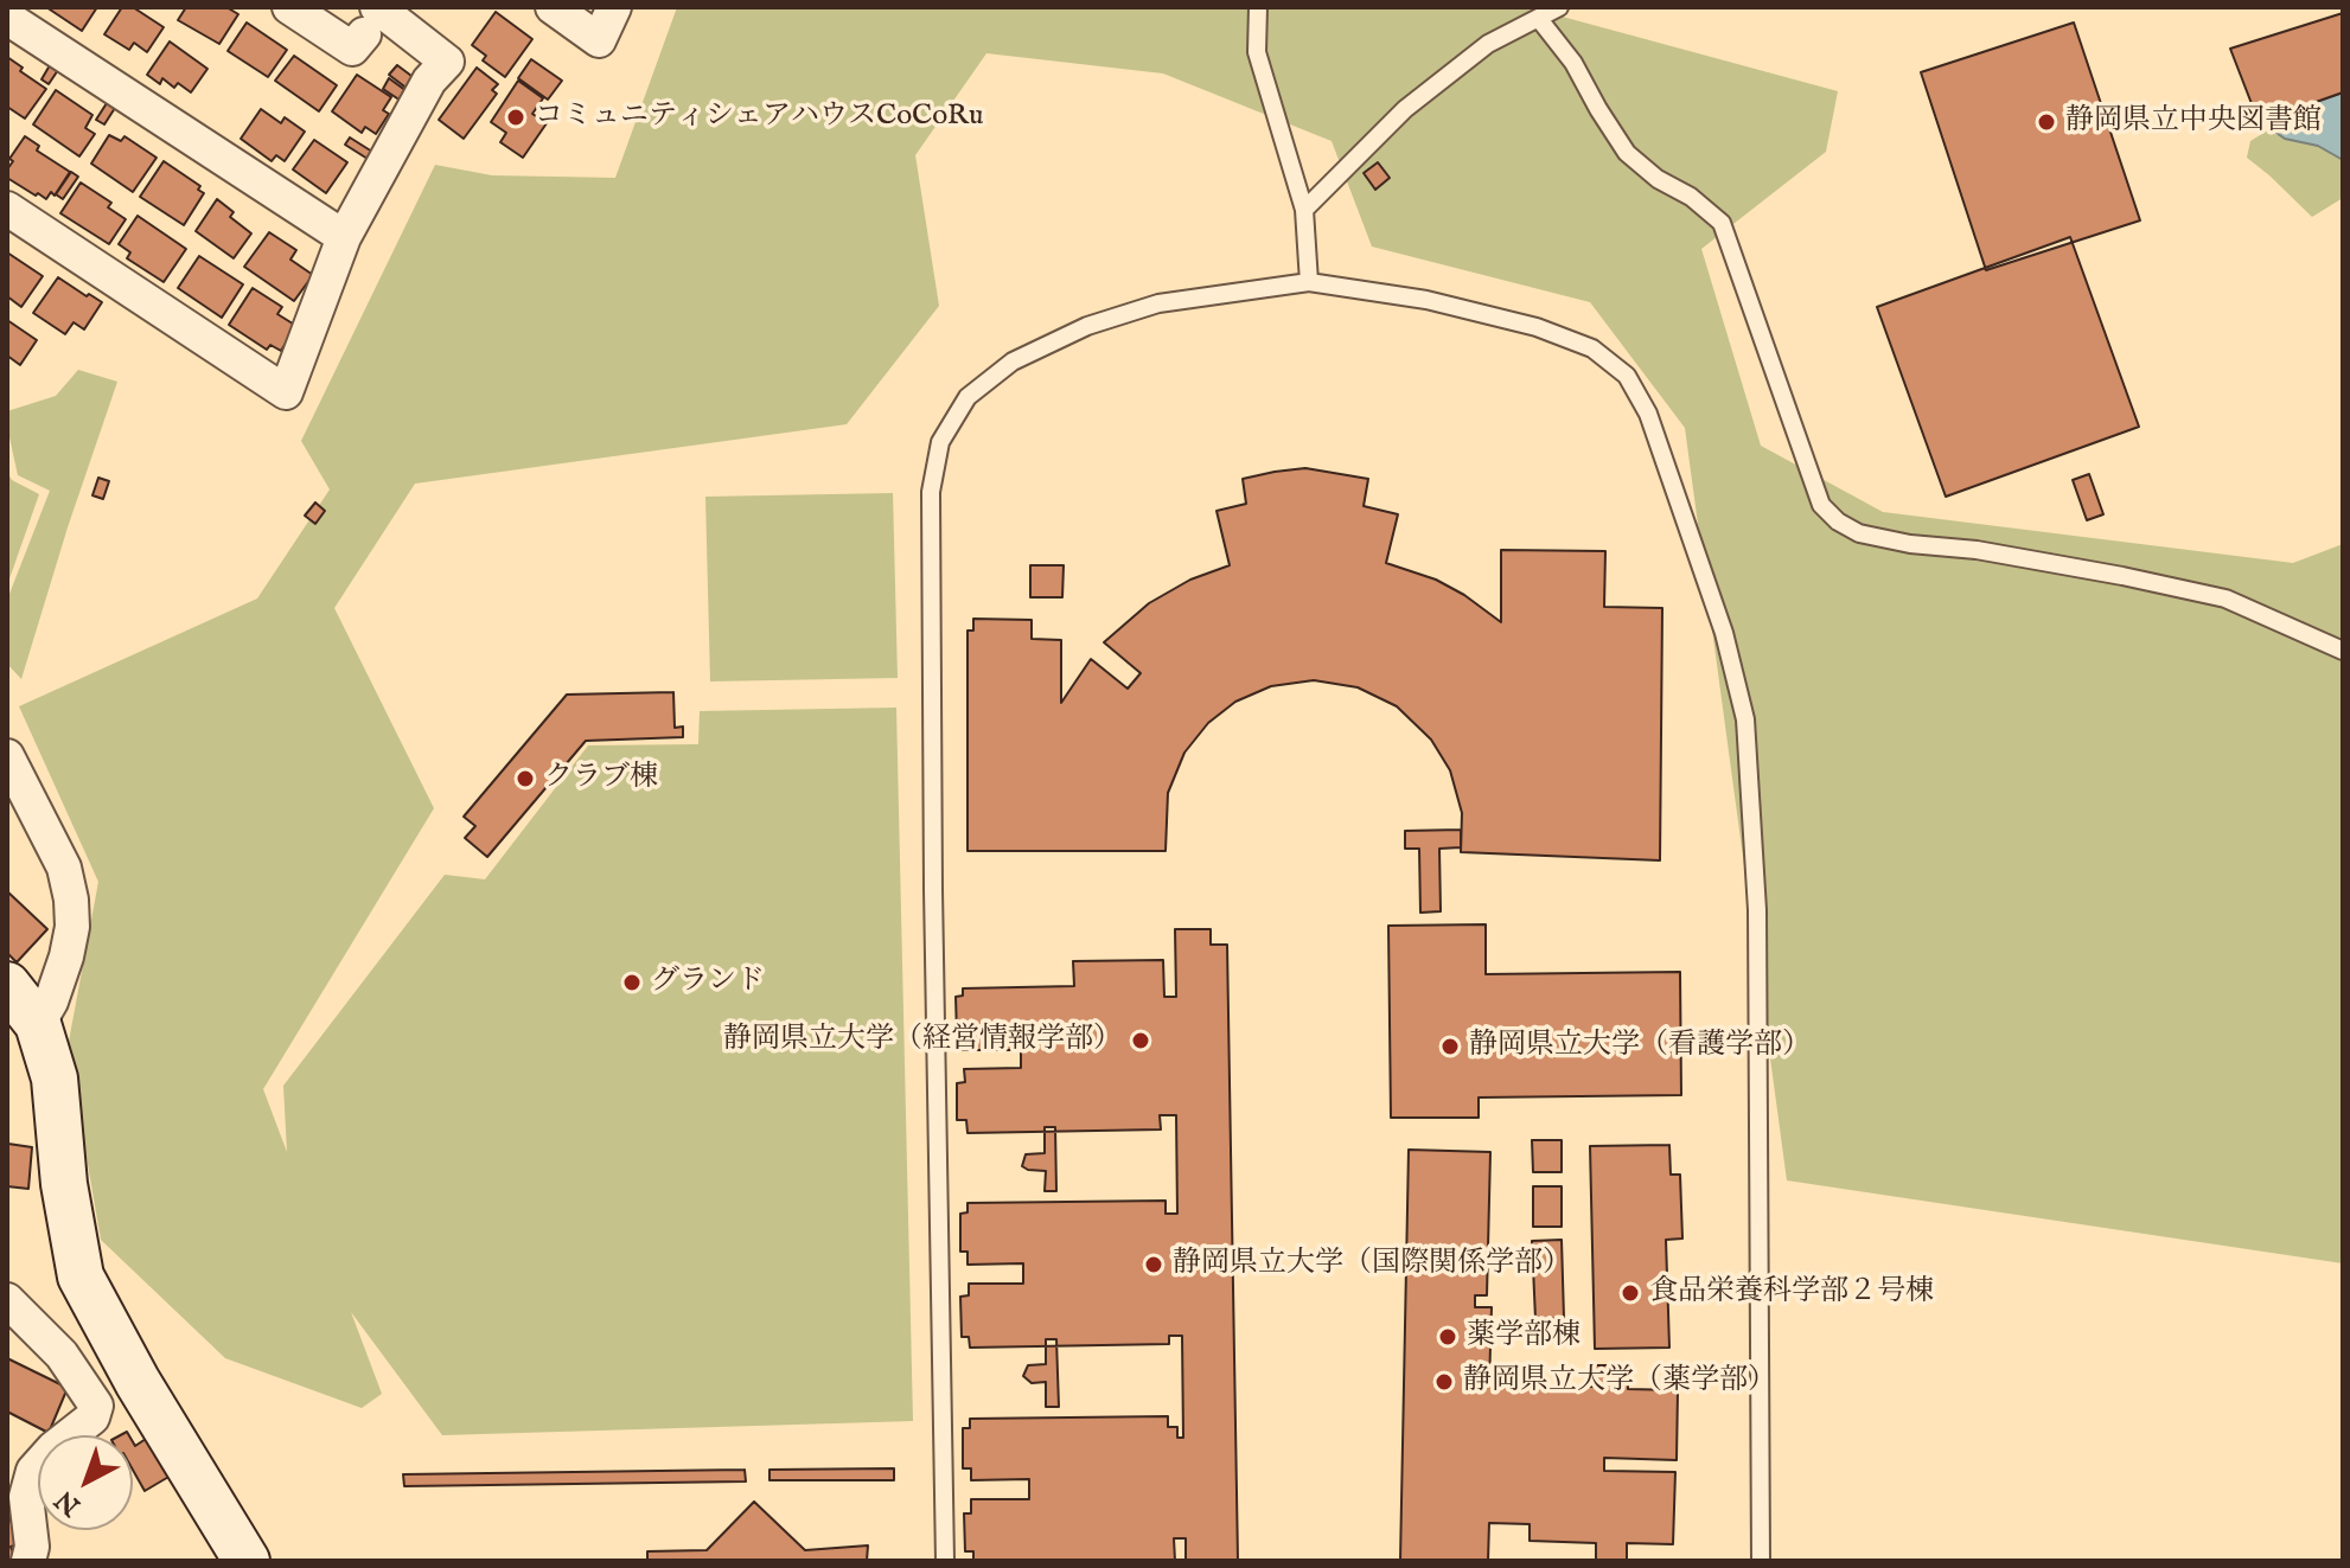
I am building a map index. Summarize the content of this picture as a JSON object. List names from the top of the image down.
{
  "places": [
    "コミュニティシェアハウスCoCoRu",
    "静岡県立中央図書館",
    "クラブ棟",
    "グランド",
    "静岡県立大学（経営情報学部）",
    "静岡県立大学（看護学部）",
    "静岡県立大学（国際関係学部）",
    "食品栄養科学部２号棟",
    "薬学部棟",
    "静岡県立大学（薬学部）"
  ],
  "north": "bottom left"
}
